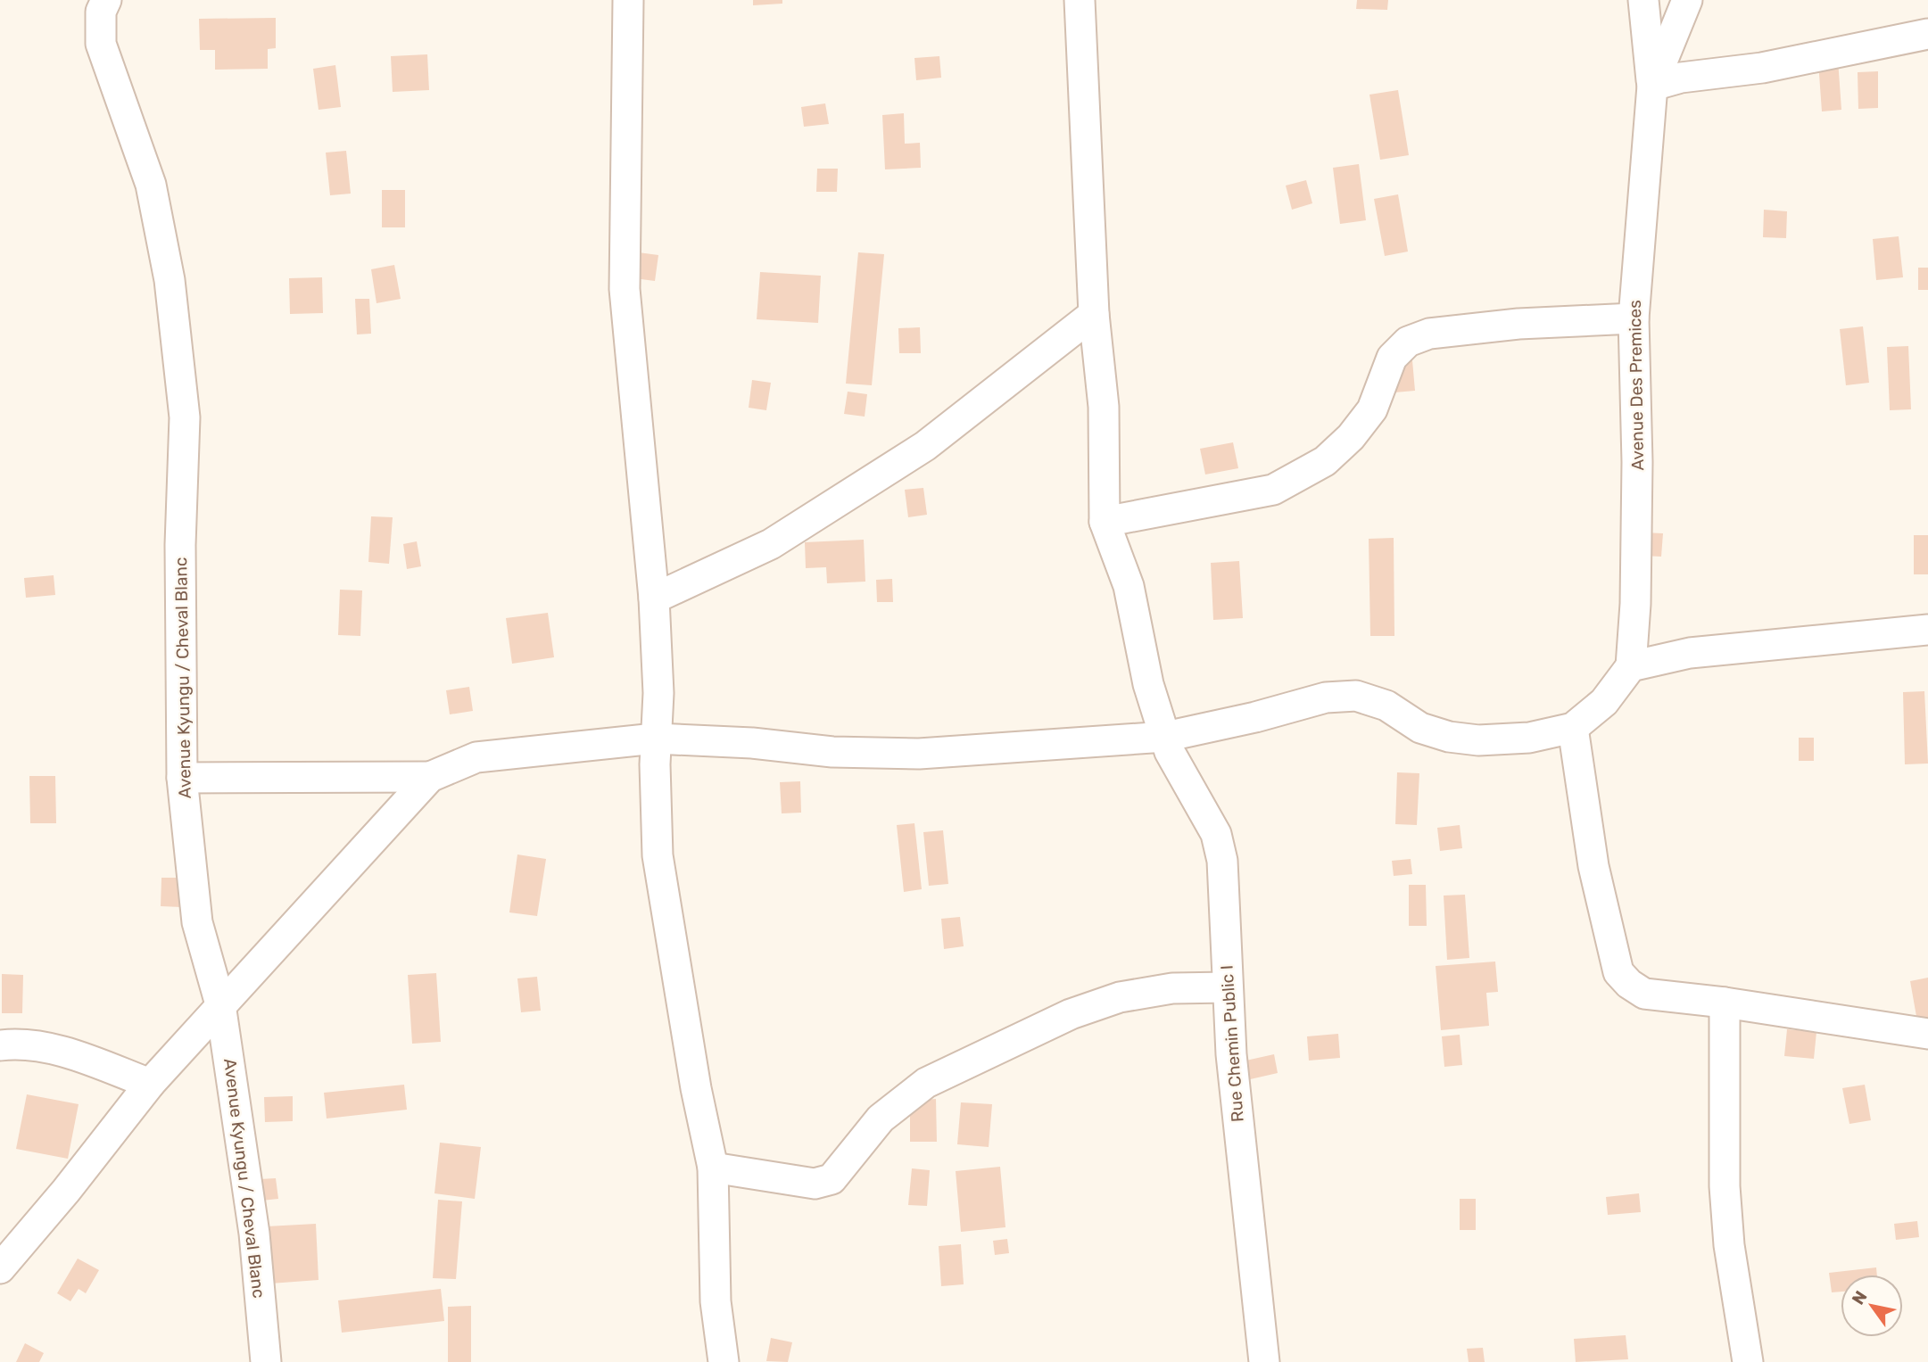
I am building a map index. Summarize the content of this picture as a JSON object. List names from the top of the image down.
{
  "streets": {
    "street": ["Avenue Des Premices", "Avenue Kyungu / Cheval Blanc", "Rue Chemin Public I"]
  },
  "north": "top left"
}
